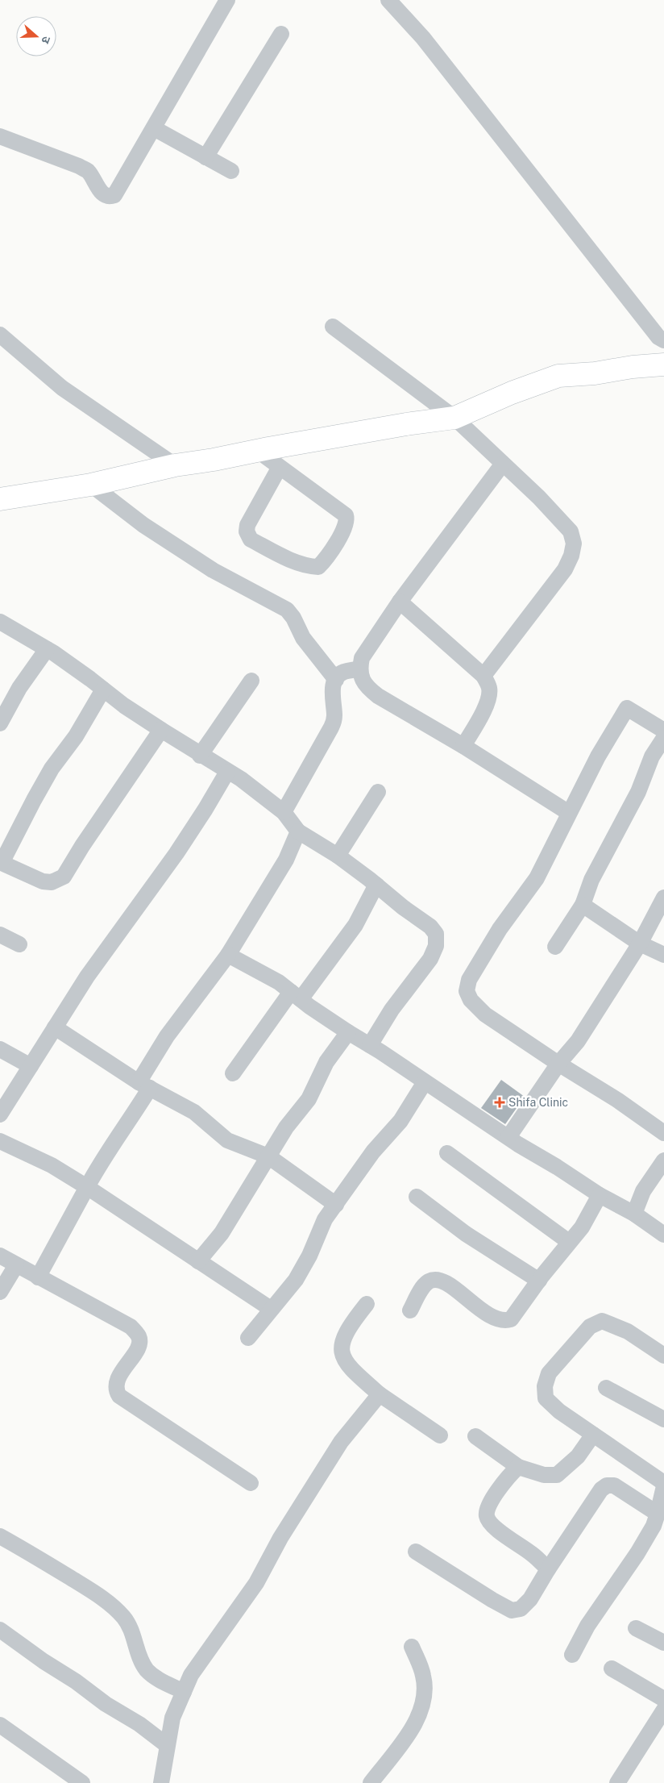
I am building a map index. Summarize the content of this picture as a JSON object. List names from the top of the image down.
{
  "places": {
    "health": ["Shifa Clinic"]
  },
  "north": "right"
}
